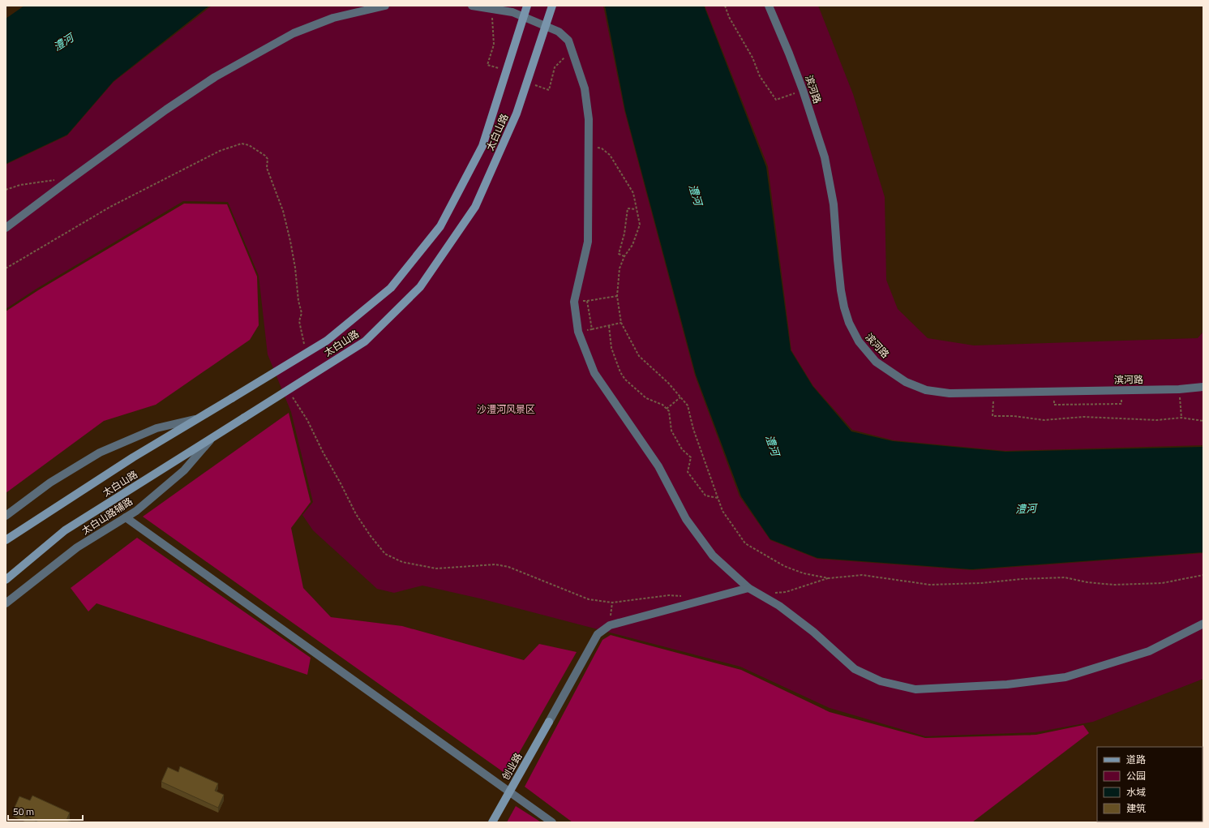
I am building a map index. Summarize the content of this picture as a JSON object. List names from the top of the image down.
{
  "streets": {
    "main road": ["太白山路", "创业路"],
    "street": ["滨河路", "太白山路辅路"]
  },
  "crossings": [
    ["太白山路", "太白山路辅路"]
  ],
  "water": ["澧河"],
  "parks": ["沙澧河风景区"],
  "legend": [
    "道路",
    "公园",
    "水域",
    "建筑"
  ],
  "scale_bar": "50 m"
}
